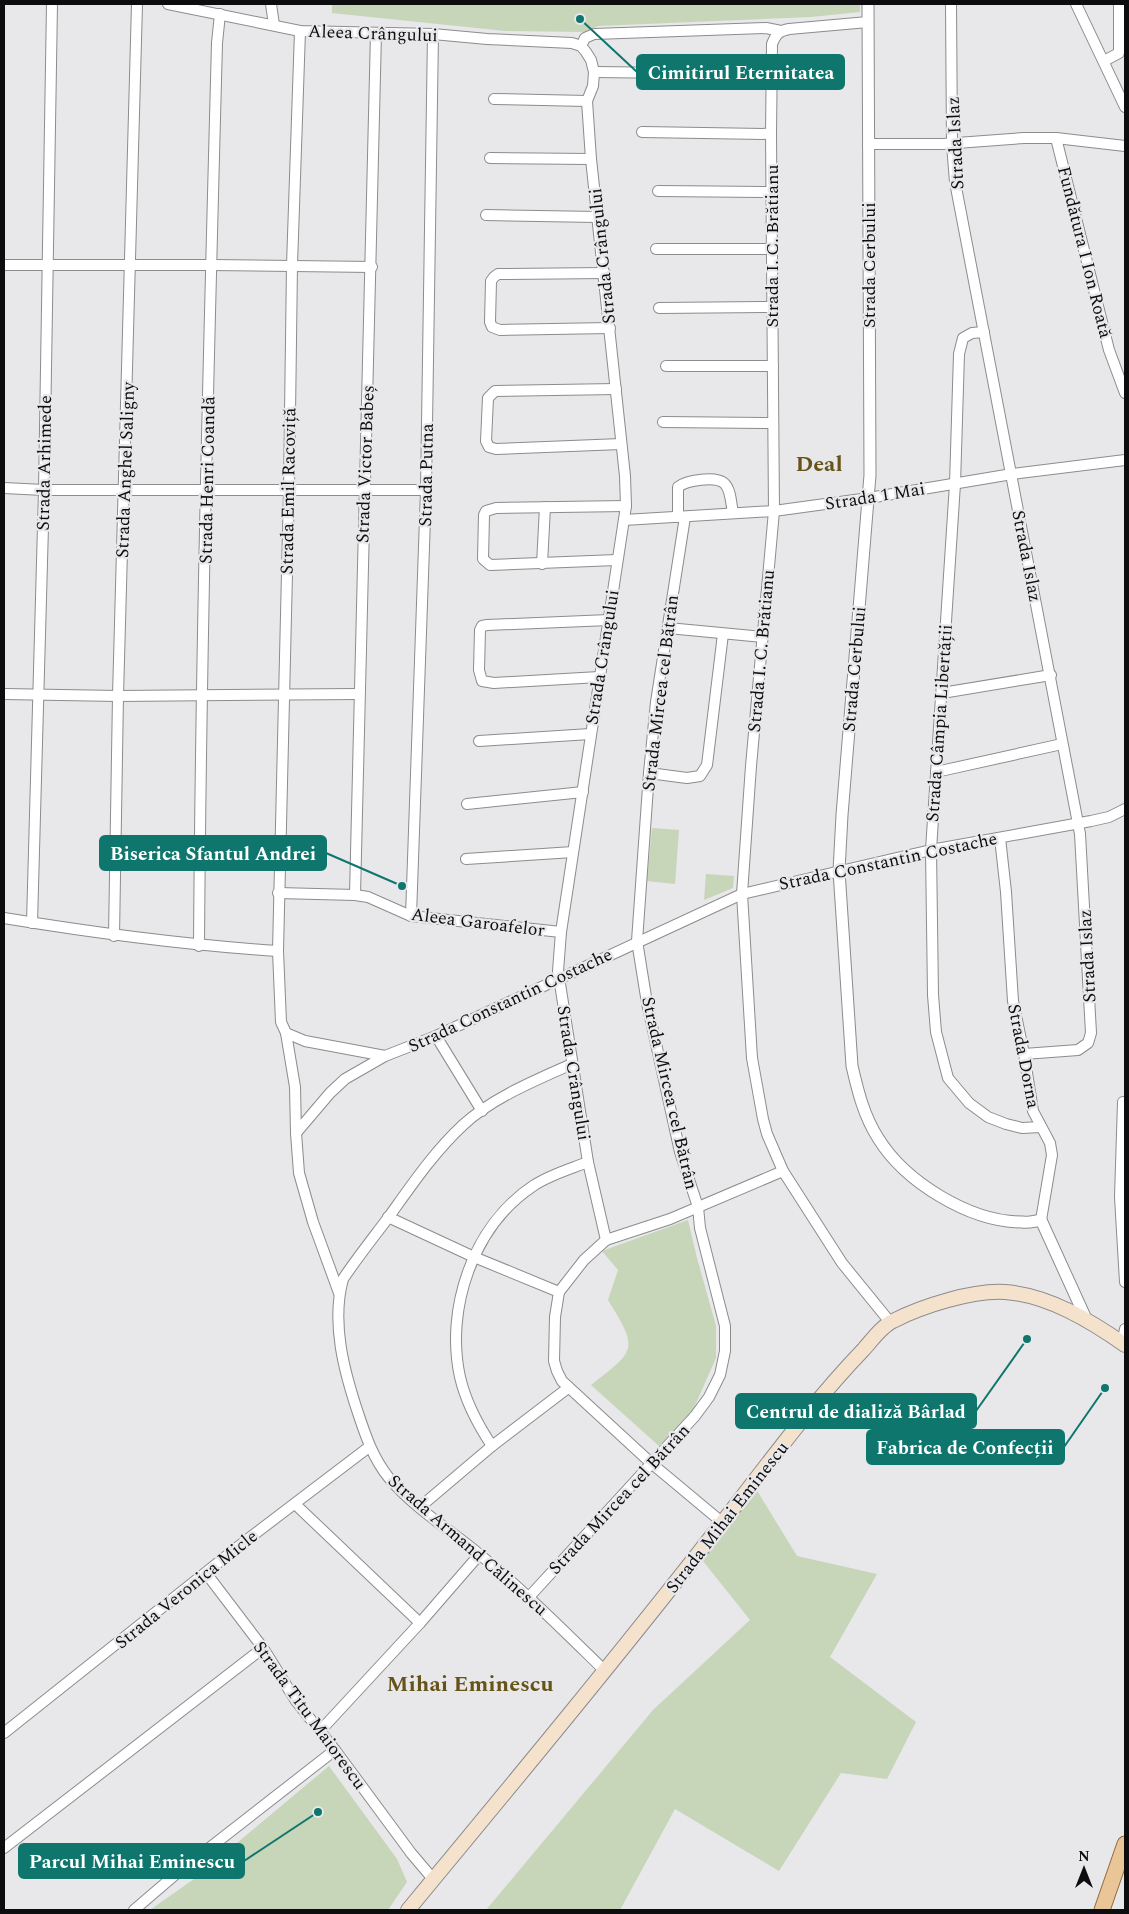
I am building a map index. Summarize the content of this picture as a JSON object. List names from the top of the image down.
{
  "streets": {
    "main road": ["Strada Mihai Eminescu"],
    "street": [
      "Aleea Crângului",
      "Strada Islaz",
      "Strada I. C. Brătianu",
      "Fundătura I Ion Roată",
      "Strada Crângului",
      "Strada Cerbului",
      "Strada Arhimede",
      "Strada Victor Babeș",
      "Strada Anghel Saligny",
      "Strada Putna",
      "Strada Henri Coandă",
      "Strada Emil Racoviță",
      "Strada 1 Mai",
      "Strada Mircea cel Bătrân",
      "Strada Câmpia Libertății",
      "Strada Constantin Costache",
      "Aleea Garoafelor",
      "Strada Dorna",
      "Strada Armand Călinescu",
      "Strada Veronica Micle",
      "Strada Titu Maiorescu"
    ]
  },
  "crossings": [
    ["Aleea Crângului", "Strada Victor Babeș"],
    ["Aleea Crângului", "Strada Putna"],
    ["Aleea Crângului", "Strada Henri Coandă"],
    ["Aleea Crângului", "Strada Emil Racoviță"],
    ["Strada Islaz", "Strada 1 Mai"],
    ["Strada Islaz", "Strada Câmpia Libertății"],
    ["Strada Islaz", "Strada Constantin Costache"],
    ["Strada Islaz", "Strada Dorna"],
    ["Strada I. C. Brătianu", "Strada 1 Mai"],
    ["Strada I. C. Brătianu", "Strada Constantin Costache"],
    ["Strada I. C. Brătianu", "Strada Mihai Eminescu"],
    ["Strada Crângului", "Strada 1 Mai"],
    ["Strada Crângului", "Strada Constantin Costache"],
    ["Strada Crângului", "Aleea Garoafelor"],
    ["Strada Crângului", "Strada Armand Călinescu"],
    ["Strada Cerbului", "Strada 1 Mai"],
    ["Strada Cerbului", "Strada Constantin Costache"],
    ["Strada Cerbului", "Strada Dorna"],
    ["Strada Victor Babeș", "Aleea Garoafelor"],
    ["Strada Putna", "Aleea Garoafelor"],
    ["Strada Emil Racoviță", "Aleea Garoafelor"],
    ["Strada 1 Mai", "Strada Mircea cel Bătrân"],
    ["Strada 1 Mai", "Strada Câmpia Libertății"],
    ["Strada Mircea cel Bătrân", "Strada Constantin Costache"],
    ["Strada Mircea cel Bătrân", "Strada Armand Călinescu"],
    ["Strada Câmpia Libertății", "Strada Constantin Costache"],
    ["Strada Câmpia Libertății", "Strada Dorna"],
    ["Strada Constantin Costache", "Strada Dorna"],
    ["Strada Mihai Eminescu", "Strada Armand Călinescu"],
    ["Strada Mihai Eminescu", "Strada Titu Maiorescu"],
    ["Strada Armand Călinescu", "Strada Veronica Micle"],
    ["Strada Veronica Micle", "Strada Titu Maiorescu"]
  ],
  "districts": ["Deal", "Mihai Eminescu"],
  "places": [
    "Cimitirul Eternitatea",
    "Biserica Sfantul Andrei",
    "Centrul de dializă Bârlad",
    "Fabrica de Confecții",
    "Parcul Mihai Eminescu"
  ],
  "north": "top"
}
